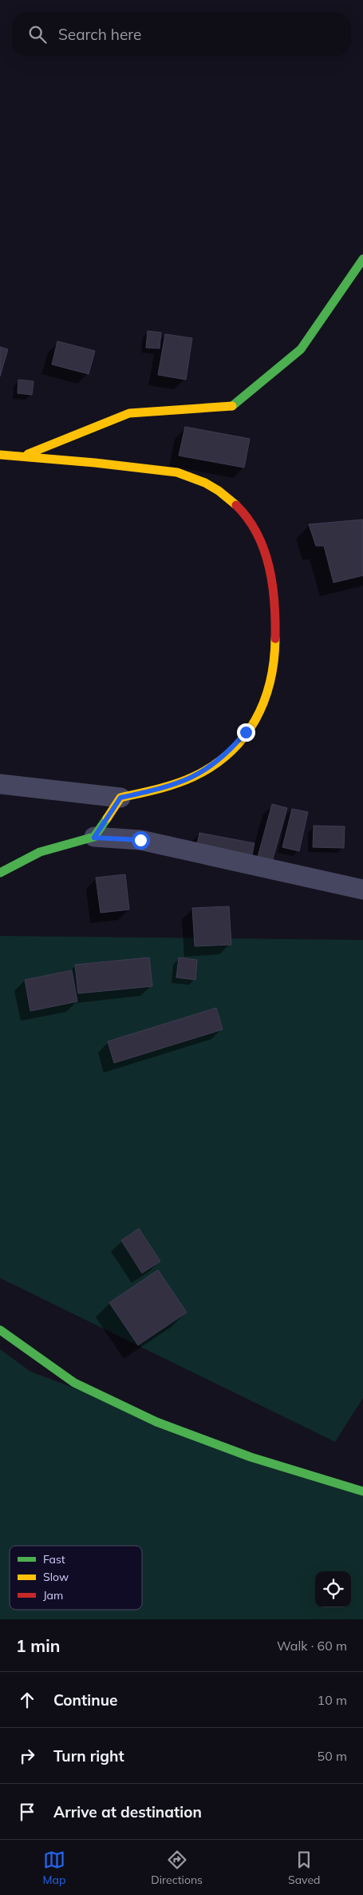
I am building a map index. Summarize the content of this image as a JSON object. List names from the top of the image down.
{
  "legend": ["Fast", "Slow", "Jam"],
  "page": {
    "search": "Search here",
    "heading": ["1 min", "Walk · 60 m"],
    "list": [
      ["Continue", "10 m"],
      ["Turn right", "50 m"],
      "Arrive at destination"
    ],
    "nav": ["Map", "Directions", "Saved"]
  }
}
